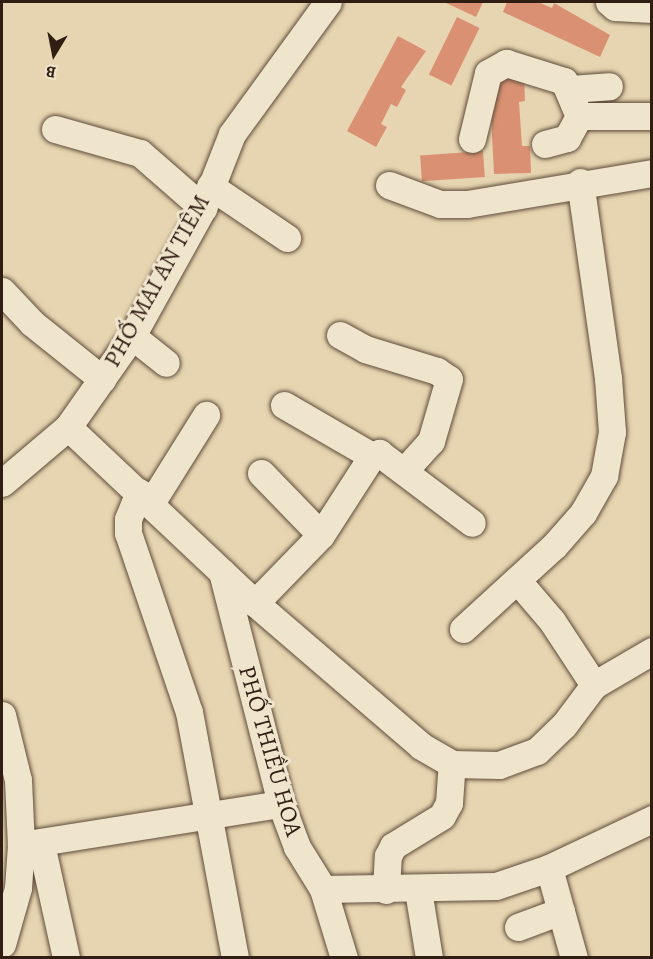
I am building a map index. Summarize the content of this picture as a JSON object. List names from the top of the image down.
{
  "streets": {
    "street": ["PHỐ MAI AN TIÊM", "PHỐ THIỀU HOA"]
  },
  "north": "bottom"
}
